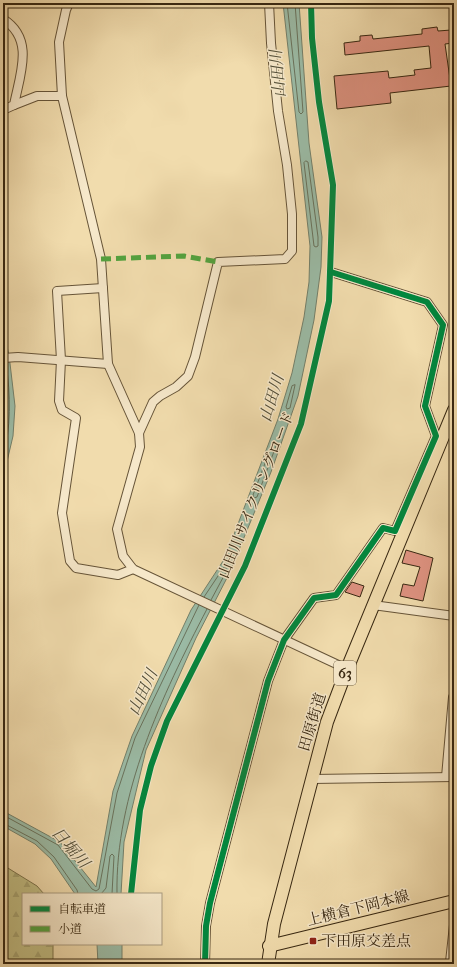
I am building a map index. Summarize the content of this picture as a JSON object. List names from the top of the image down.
{
  "streets": {
    "main road": ["63", "田原街道", "上横倉下岡本線"],
    "cycle path": ["山田川サイクリングロード"]
  },
  "crossings": [
    ["田原街道", "上横倉下岡本線"]
  ],
  "water": ["山田川", "日堀川"],
  "places": {
    "transit": ["下田原交差点"]
  },
  "legend": ["自転車道", "小道"]
}
